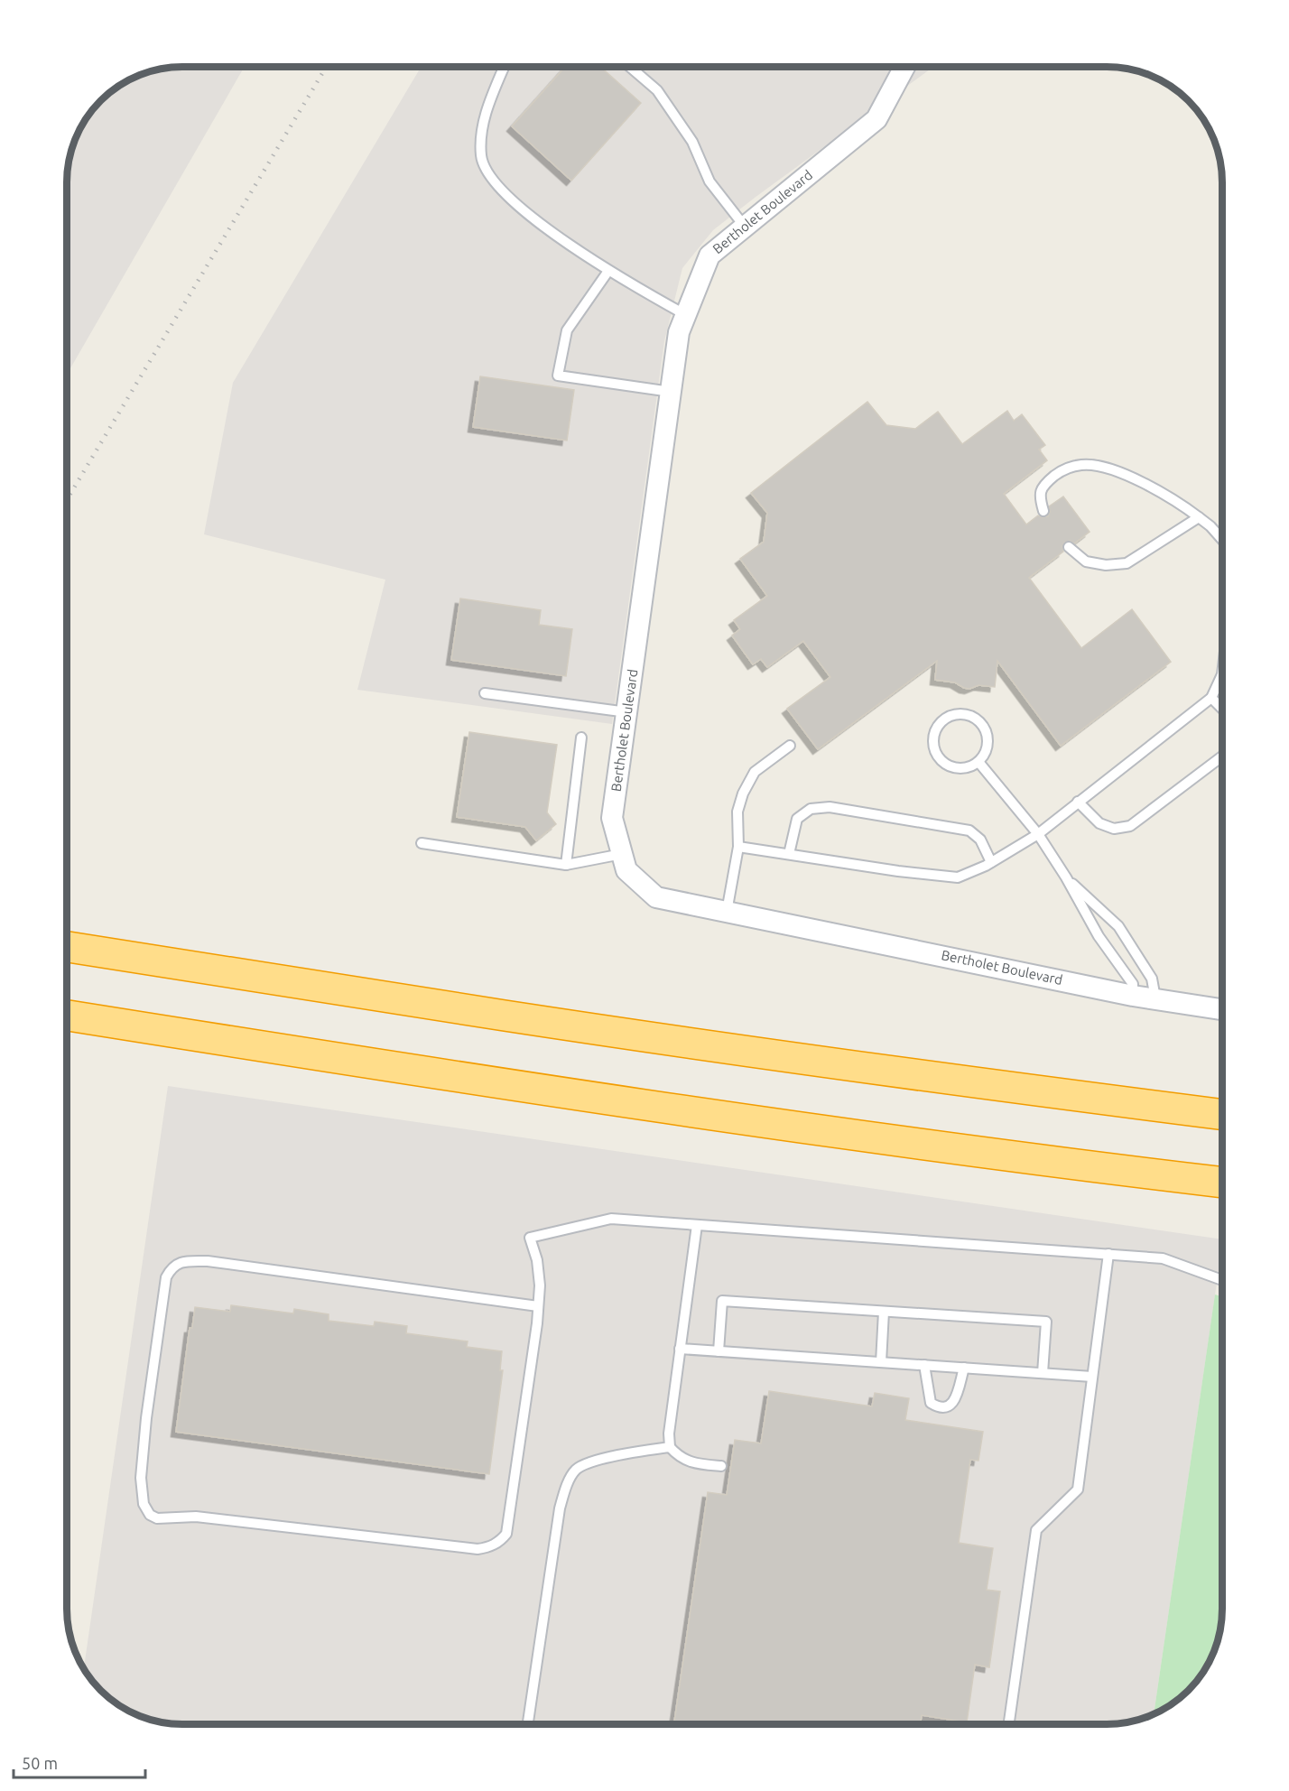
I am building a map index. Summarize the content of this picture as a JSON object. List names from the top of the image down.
{
  "streets": {
    "street": ["Bertholet Boulevard"]
  },
  "scale_bar": "50 m"
}
